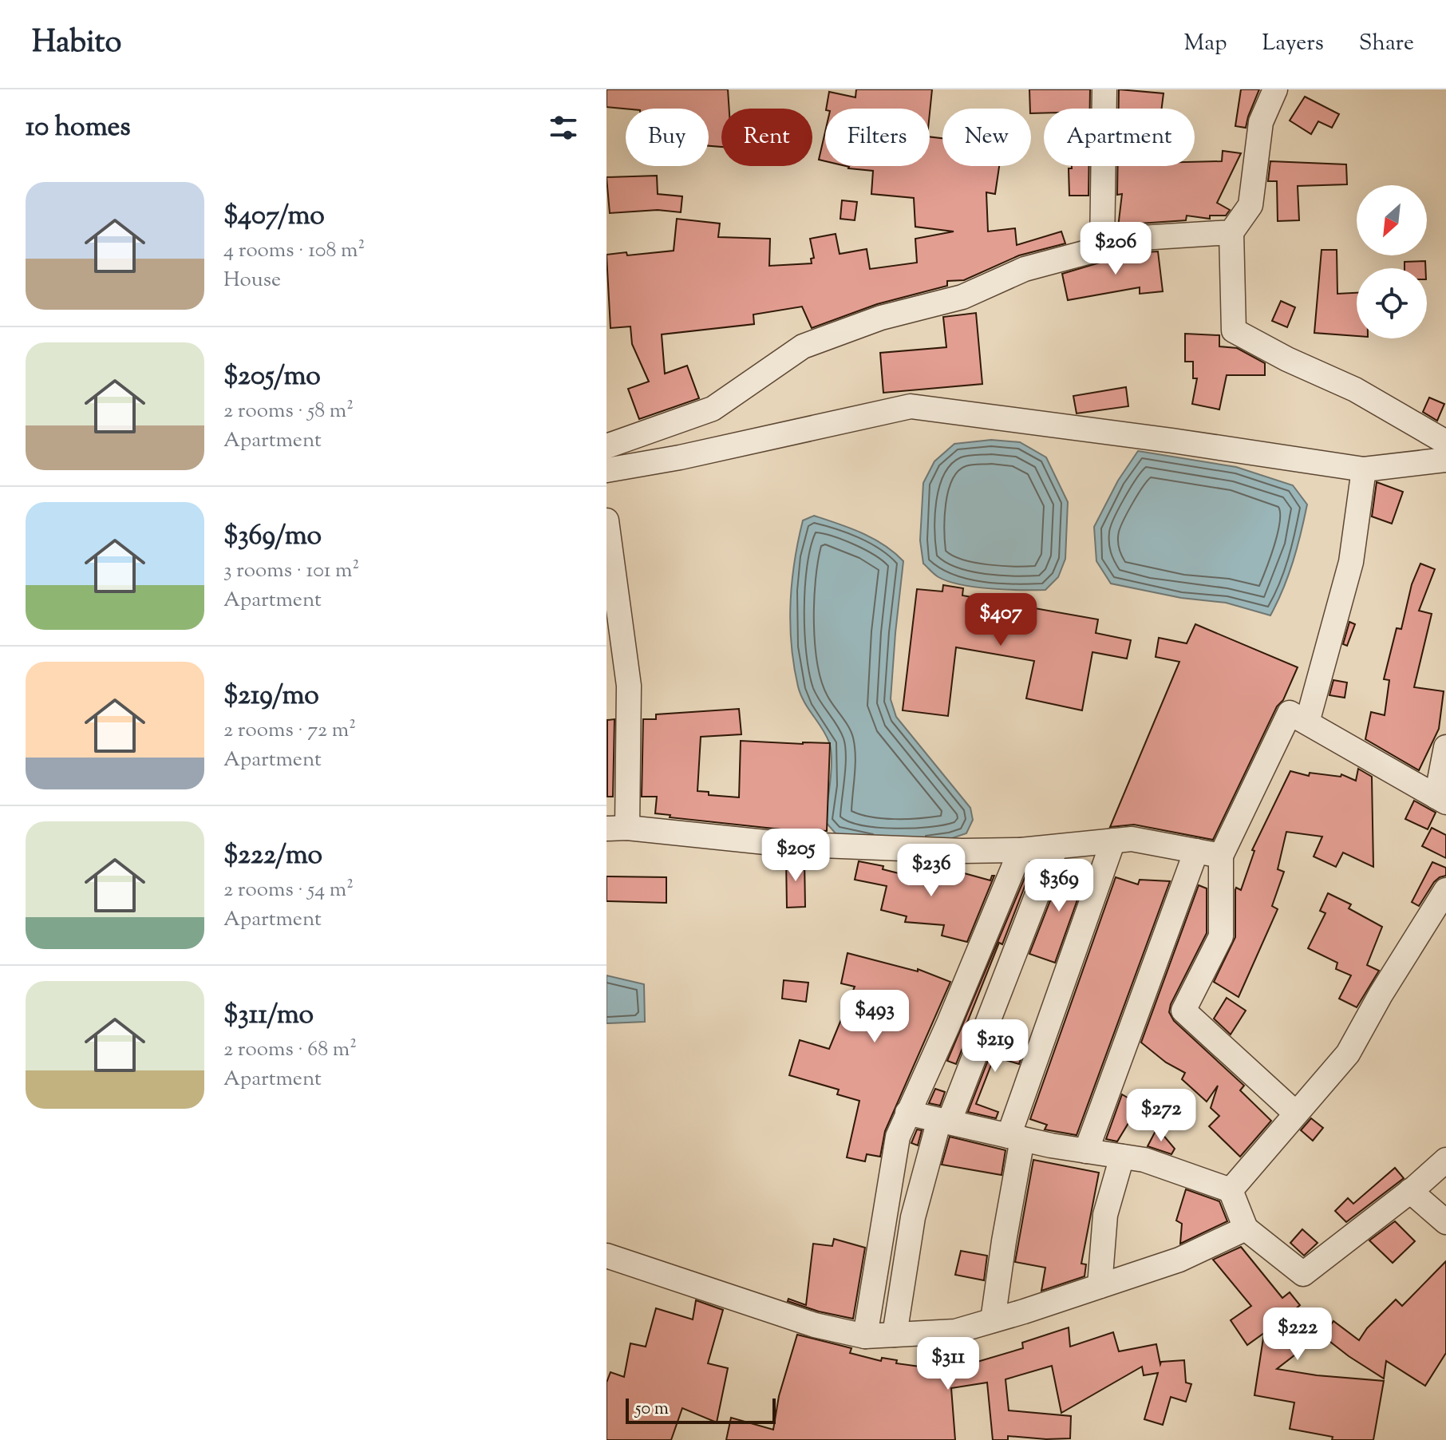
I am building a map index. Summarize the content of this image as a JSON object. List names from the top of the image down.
{
  "scale_bar": "50 m",
  "north": "bottom left",
  "page": {
    "header": "Habito",
    "nav": ["Map", "Layers", "Share"],
    "heading": "10 homes",
    "chip": [
      "Buy",
      "Rent",
      "Filters",
      "New",
      "Apartment"
    ],
    "list": [
      {
        "name": "$407/mo",
        "note": "4 rooms · 108 m² · House"
      },
      {
        "name": "$205/mo",
        "note": "2 rooms · 58 m² · Apartment"
      },
      {
        "name": "$369/mo",
        "note": "3 rooms · 101 m² · Apartment"
      },
      {
        "name": "$219/mo",
        "note": "2 rooms · 72 m² · Apartment"
      },
      {
        "name": "$222/mo",
        "note": "2 rooms · 54 m² · Apartment"
      },
      {
        "name": "$311/mo",
        "note": "2 rooms · 68 m² · Apartment"
      }
    ],
    "price": [
      "$206",
      "$407",
      "$205",
      "$236",
      "$369",
      "$493",
      "$219",
      "$272",
      "$222",
      "$311"
    ],
    "scale": "50 m"
  }
}
